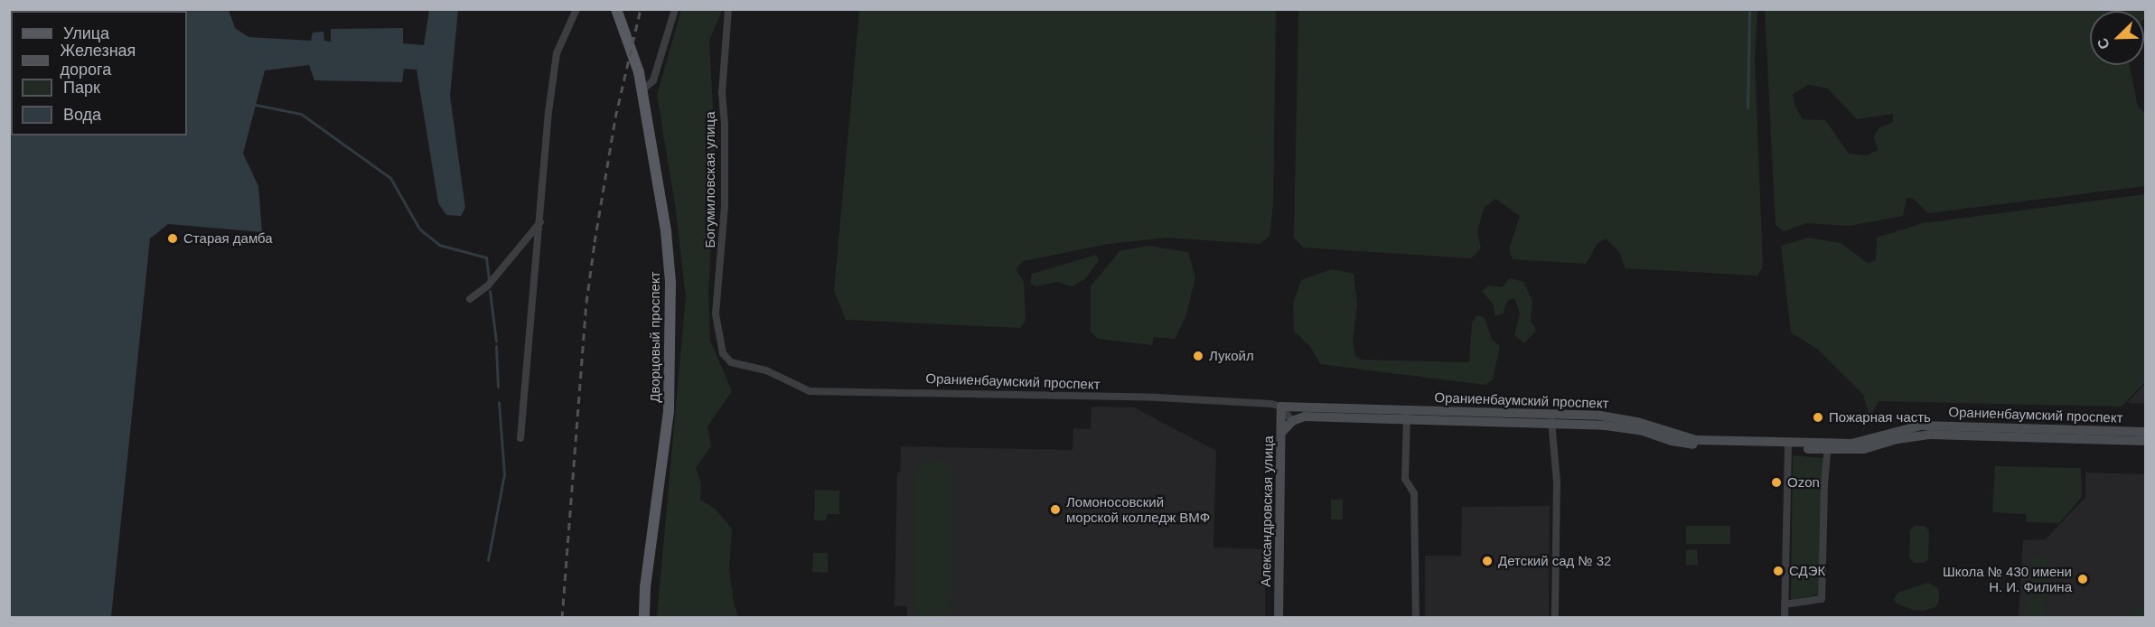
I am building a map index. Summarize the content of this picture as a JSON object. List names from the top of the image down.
{
  "streets": {
    "main road": ["Дворцовый проспект", "Ораниенбаумский проспект", "Александровская улица"],
    "street": ["Богумиловская улица"]
  },
  "crossings": [
    ["Богумиловская улица", "Ораниенбаумский проспект"],
    ["Ораниенбаумский проспект", "Александровская улица"]
  ],
  "places": [
    "Старая дамба",
    "Лукойл",
    "Пожарная часть",
    "Ozon",
    "Ломоносовский морской колледж ВМФ",
    "Детский сад № 32",
    "СДЭК",
    "Школа № 430 имени Н. И. Филина"
  ],
  "legend": [
    "Улица",
    "Железная дорога",
    "Парк",
    "Вода"
  ],
  "north": "bottom left"
}
